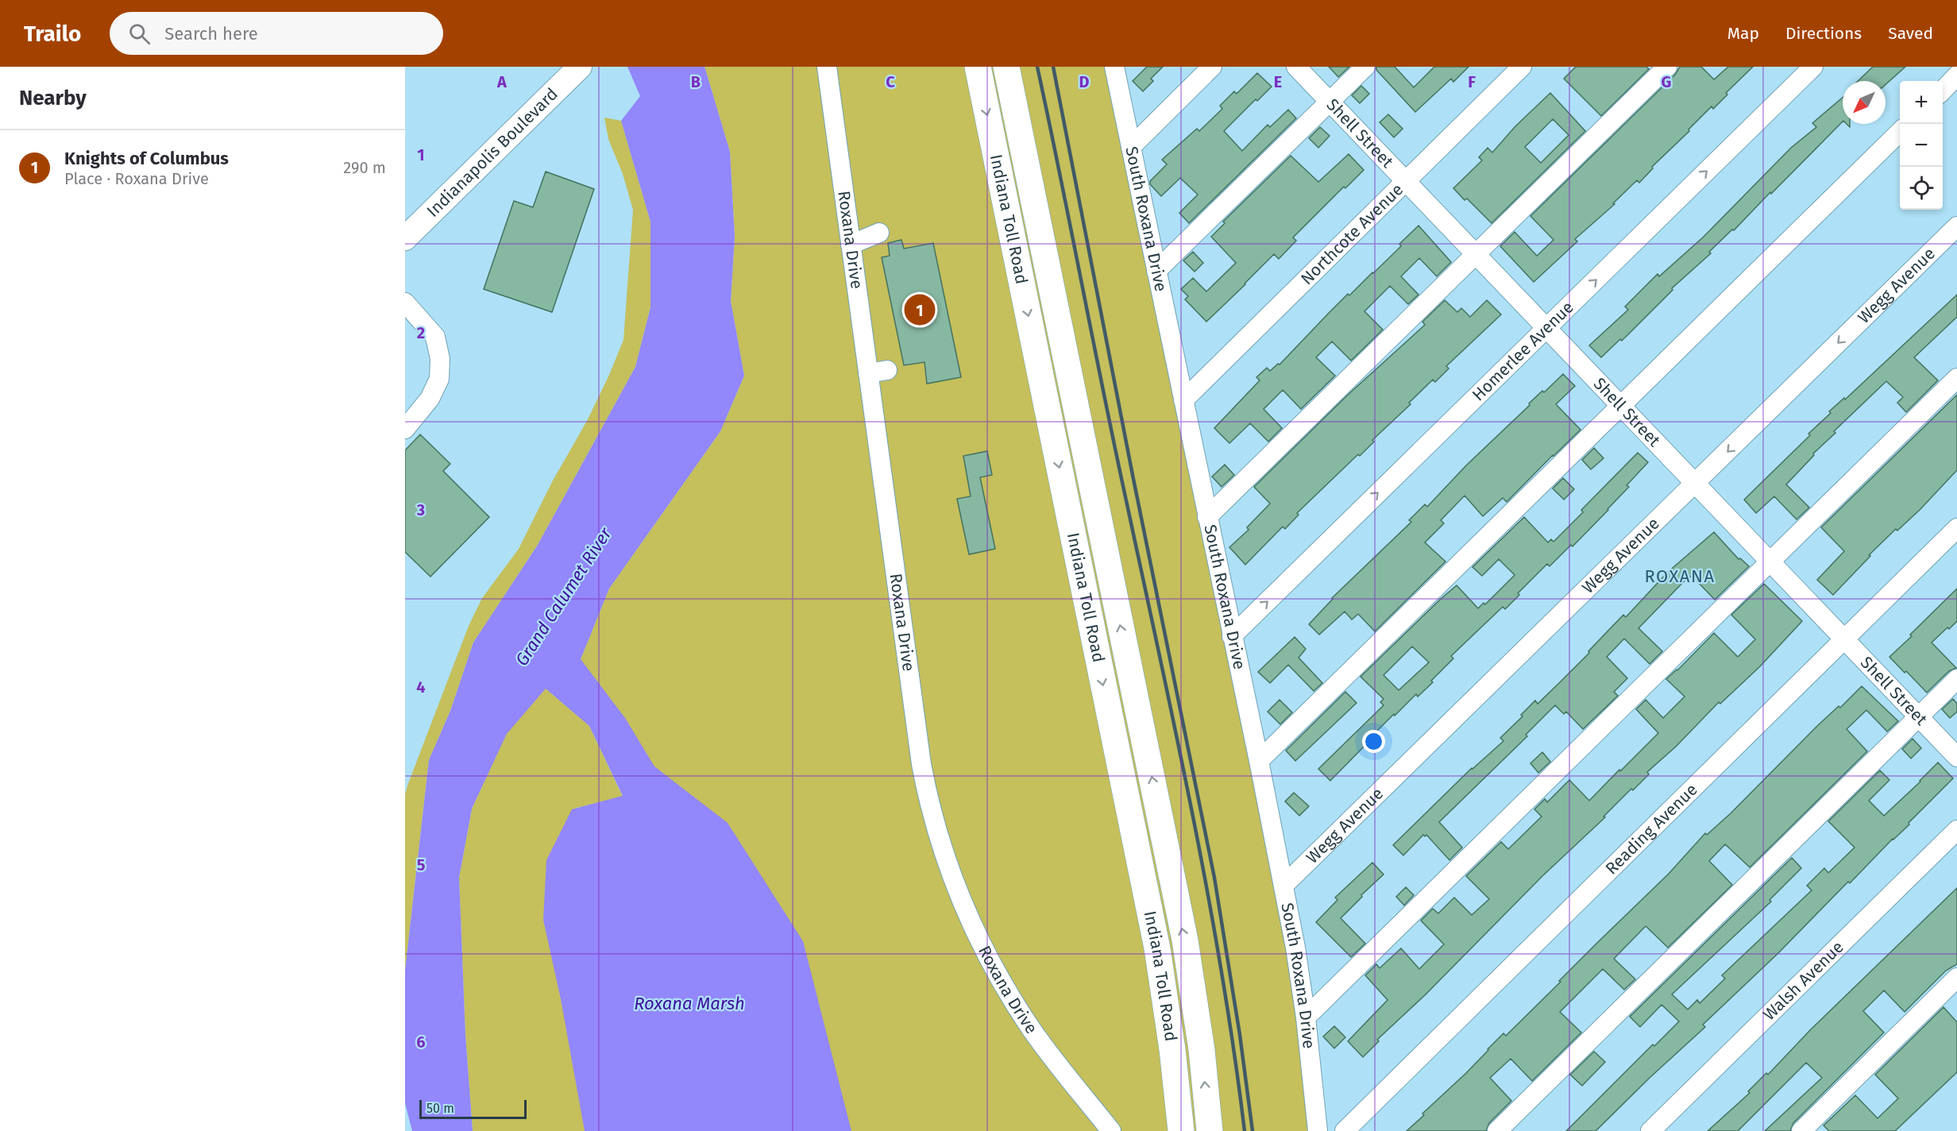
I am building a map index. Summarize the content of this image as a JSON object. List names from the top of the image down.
{
  "streets": {
    "highway": ["Indiana Toll Road"],
    "main road": ["Indianapolis Boulevard"],
    "street": [
      "Shell Street",
      "South Roxana Drive",
      "Northcote Avenue",
      "Roxana Drive",
      "Wegg Avenue",
      "Homerlee Avenue",
      "Reading Avenue",
      "Walsh Avenue"
    ]
  },
  "crossings": [
    ["Shell Street", "Northcote Avenue"],
    ["Shell Street", "Wegg Avenue"],
    ["Shell Street", "Homerlee Avenue"],
    ["Shell Street", "Reading Avenue"],
    ["South Roxana Drive", "Northcote Avenue"],
    ["South Roxana Drive", "Wegg Avenue"],
    ["South Roxana Drive", "Homerlee Avenue"]
  ],
  "districts": ["ROXANA"],
  "water": ["Grand Calumet River", "Roxana Marsh"],
  "scale_bar": "50 m",
  "north": "bottom left",
  "page": {
    "header": "Trailo",
    "search": "Search here",
    "nav": ["Map", "Directions", "Saved"],
    "heading": "Nearby",
    "map_buttons": ["+", "−"],
    "list": [
      {
        "mark": "1",
        "name": "Knights of Columbus",
        "note": "Place · Roxana Drive",
        "value": "290 m"
      }
    ],
    "pins": "1",
    "scale": "50 m"
  },
  "grid": {
    "columns": [
      "A",
      "B",
      "C",
      "D",
      "E",
      "F",
      "G"
    ],
    "rows": [
      "1",
      "2",
      "3",
      "4",
      "5",
      "6"
    ]
  }
}
